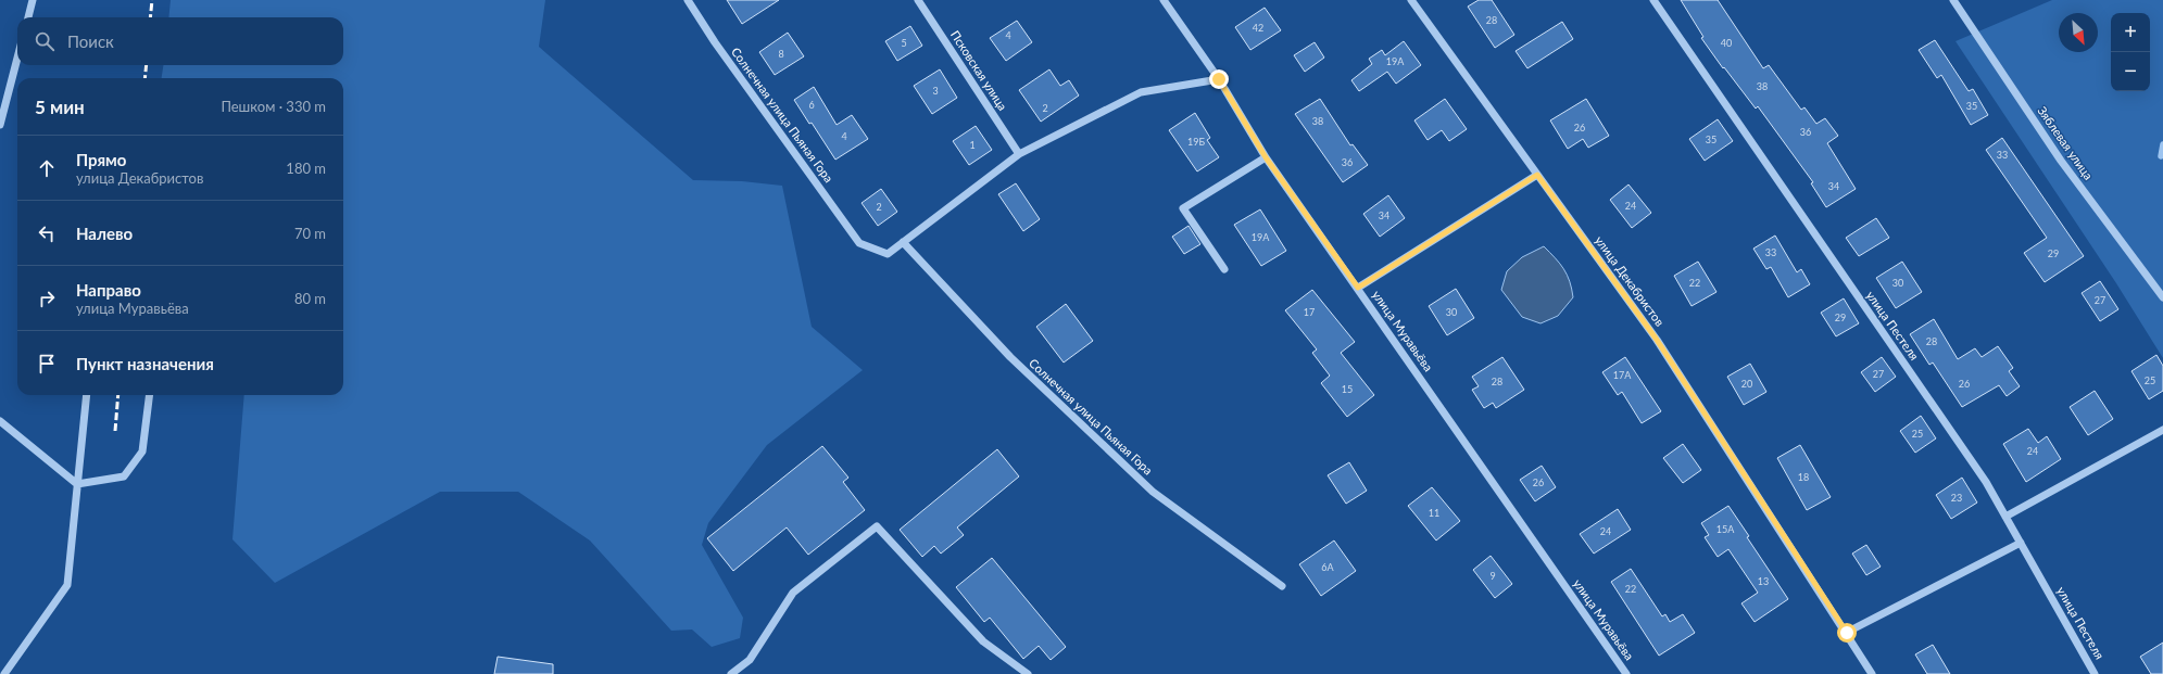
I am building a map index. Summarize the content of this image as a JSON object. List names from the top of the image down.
{
  "streets": {
    "street": [
      "Псковская улица",
      "Солнечная улица Пьяная Гора",
      "Зяблевая улица",
      "улица Декабристов",
      "улица Пестеля",
      "улица Муравьёва"
    ]
  },
  "house_numbers": [
    "28",
    "42",
    "4",
    "5",
    "40",
    "8",
    "19А",
    "38",
    "3",
    "6",
    "35",
    "2",
    "38",
    "26",
    "36",
    "4",
    "35",
    "19Б",
    "1",
    "33",
    "36",
    "34",
    "24",
    "2",
    "34",
    "19А",
    "33",
    "29",
    "22",
    "30",
    "27",
    "17",
    "30",
    "29",
    "28",
    "27",
    "17А",
    "25",
    "28",
    "20",
    "26",
    "15",
    "25",
    "24",
    "18",
    "26",
    "23",
    "11",
    "15А",
    "24",
    "6А",
    "9",
    "13",
    "22"
  ],
  "north": "bottom right",
  "page": {
    "map_buttons": ["+", "−"],
    "search": "Поиск",
    "heading": ["5 мин", "Пешком · 330 m"],
    "list": [
      ["Прямо", "улица Декабристов", "180 m"],
      ["Налево", "70 m"],
      ["Направо", "улица Муравьёва", "80 m"],
      "Пункт назначения"
    ]
  }
}
